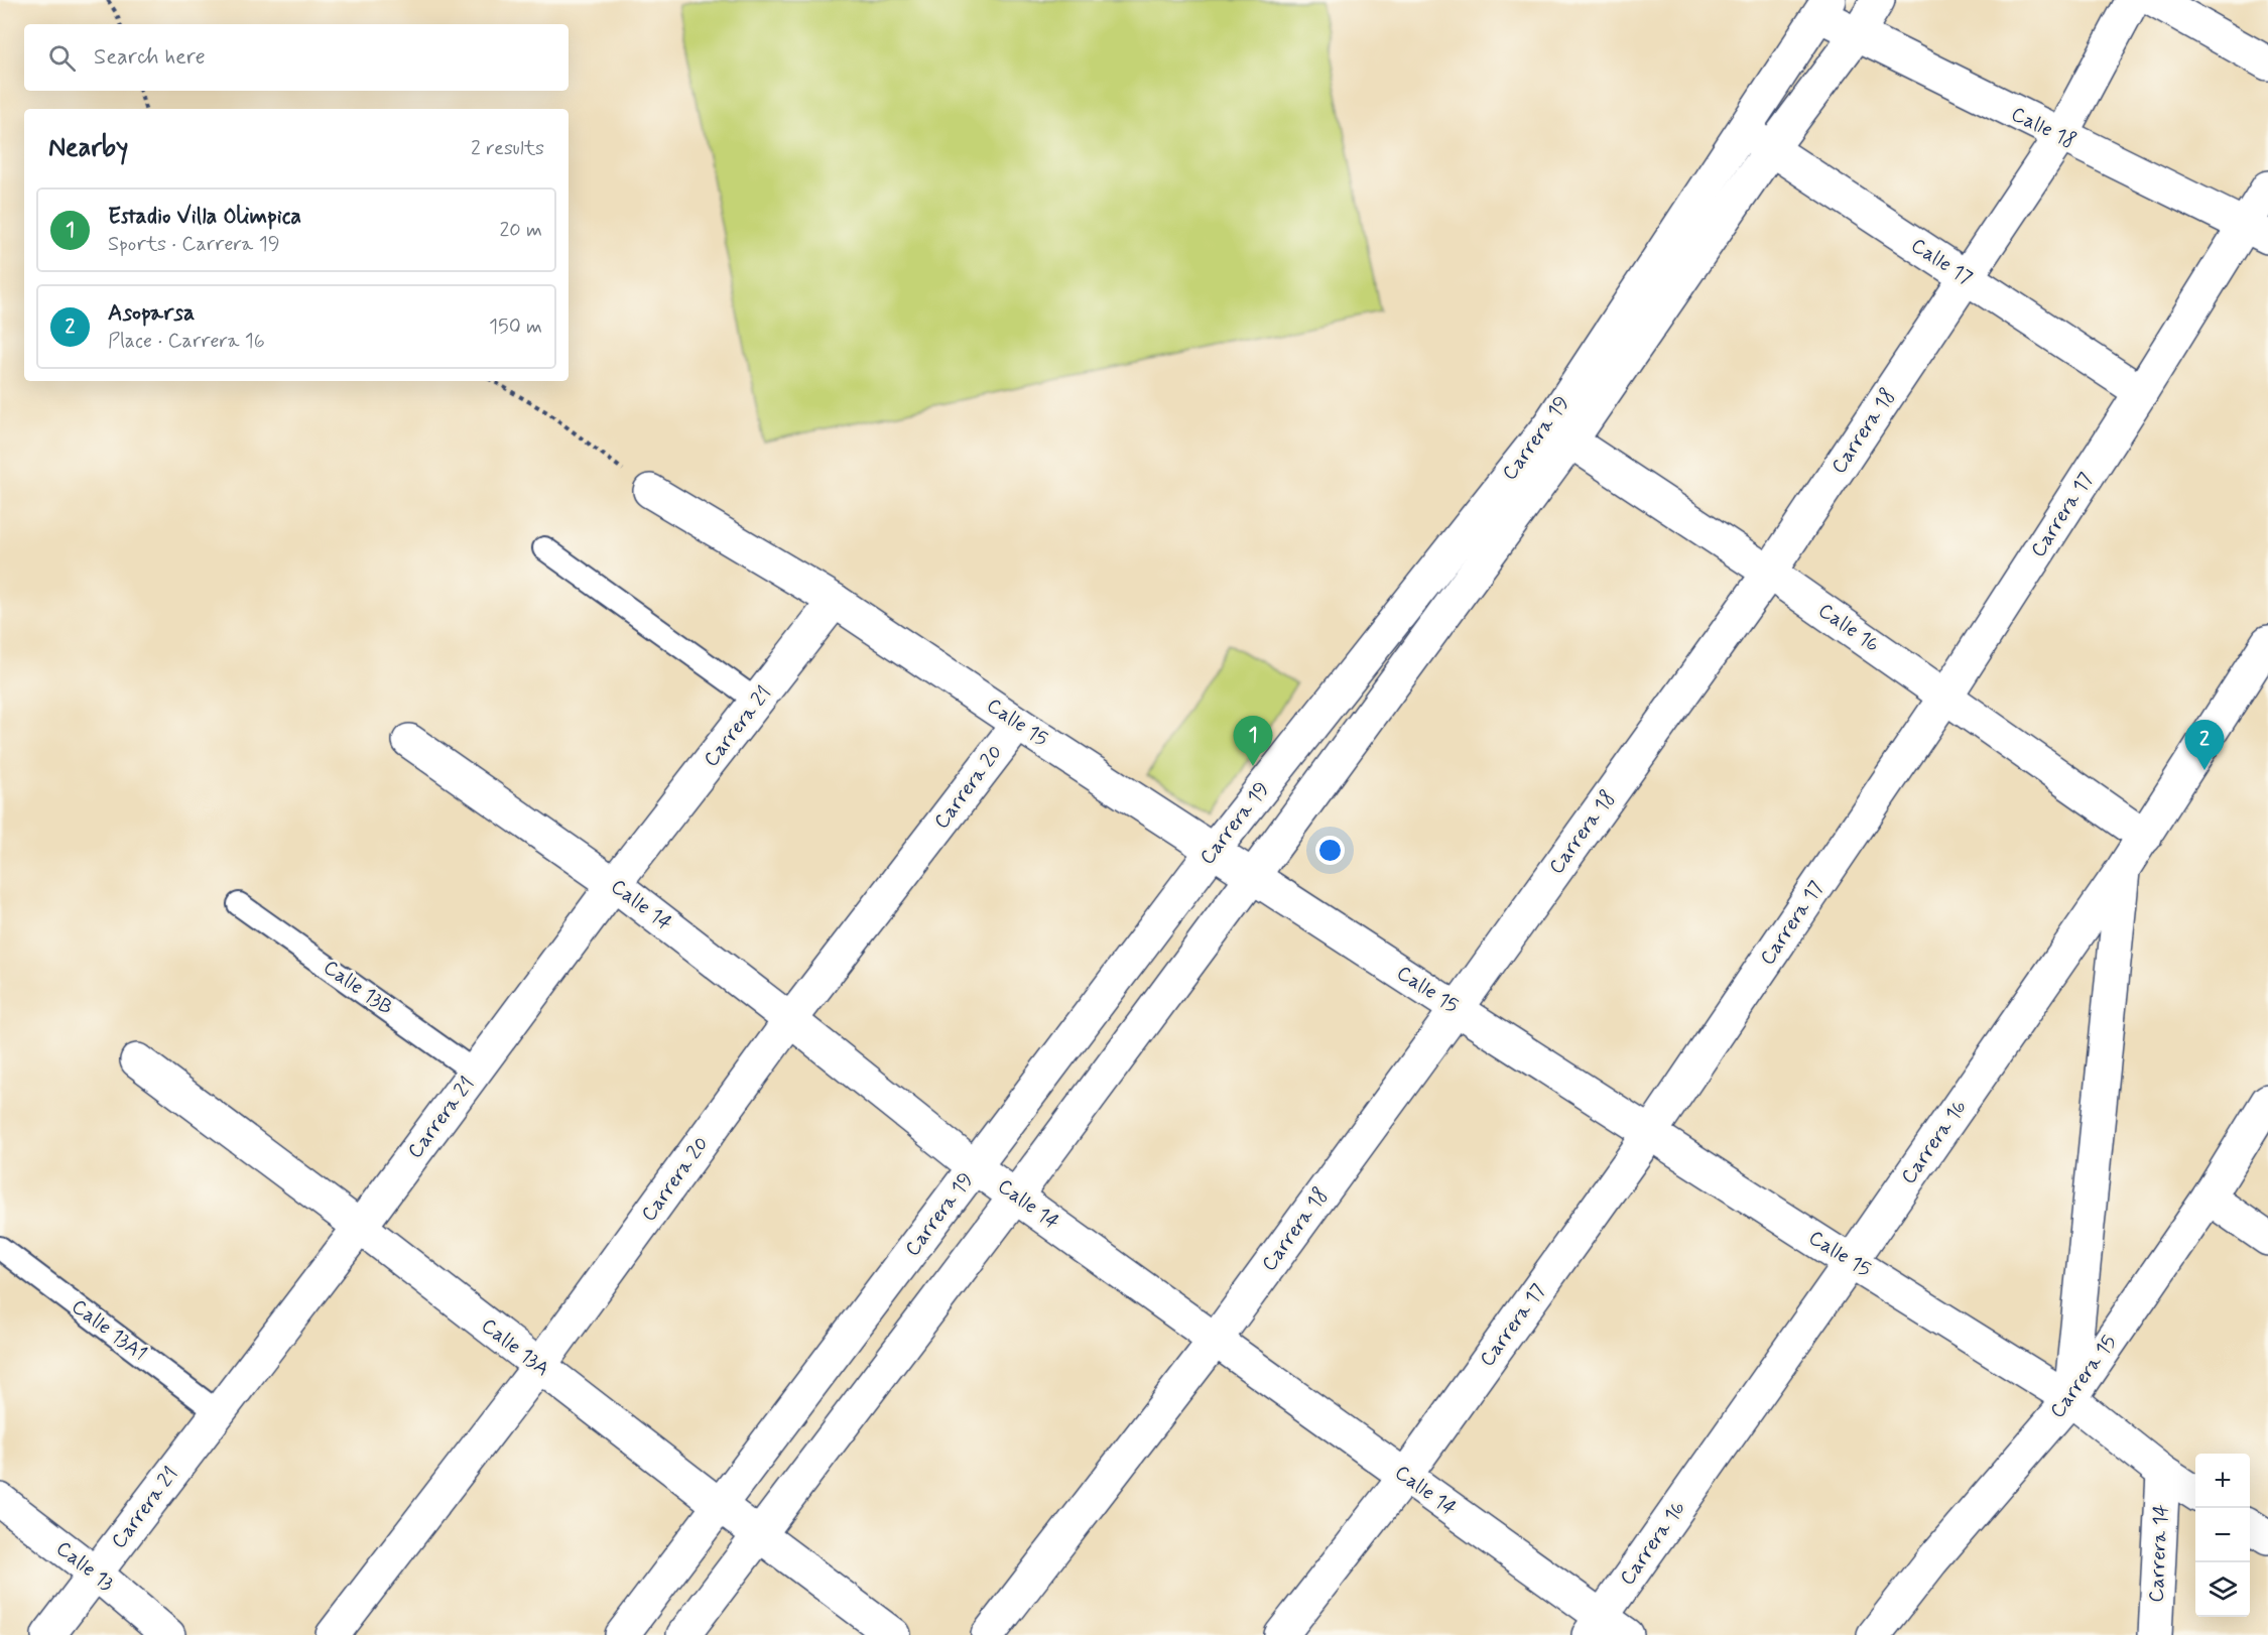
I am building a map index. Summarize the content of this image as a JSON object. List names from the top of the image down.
{
  "streets": {
    "street": [
      "Calle 18",
      "Calle 17",
      "Carrera 18",
      "Carrera 19",
      "Carrera 17",
      "Calle 16",
      "Calle 15",
      "Carrera 21",
      "Carrera 20",
      "Calle 14",
      "Carrera 16",
      "Calle 13A",
      "Carrera 15",
      "Carrera 14",
      "Calle 13"
    ],
    "lane": ["Calle 13B", "Calle 13A1"]
  },
  "crossings": [
    ["Calle 18", "Carrera 18"],
    ["Calle 18", "Carrera 19"],
    ["Calle 18", "Carrera 17"],
    ["Calle 17", "Carrera 18"],
    ["Calle 17", "Carrera 19"],
    ["Calle 17", "Carrera 17"],
    ["Carrera 18", "Calle 16"],
    ["Carrera 18", "Calle 15"],
    ["Carrera 18", "Calle 14"],
    ["Carrera 19", "Calle 16"],
    ["Carrera 19", "Calle 15"],
    ["Carrera 19", "Calle 14"],
    ["Carrera 19", "Calle 13A"],
    ["Carrera 17", "Calle 16"],
    ["Carrera 17", "Calle 15"],
    ["Carrera 17", "Calle 14"],
    ["Calle 16", "Carrera 16"],
    ["Calle 15", "Carrera 21"],
    ["Calle 15", "Carrera 20"],
    ["Calle 15", "Carrera 16"],
    ["Calle 15", "Carrera 15"],
    ["Calle 15", "Carrera 14"],
    ["Carrera 21", "Calle 14"],
    ["Carrera 21", "Calle 13B"],
    ["Carrera 21", "Calle 13A1"],
    ["Carrera 21", "Calle 13A"],
    ["Carrera 21", "Calle 13"],
    ["Carrera 20", "Calle 14"],
    ["Carrera 20", "Calle 13A"],
    ["Calle 14", "Carrera 16"]
  ],
  "page": {
    "search": "Search here",
    "heading": ["Nearby", "2 results"],
    "list": [
      {
        "mark": "1",
        "name": "Estadio Villa Olimpica",
        "note": "Sports · Carrera 19",
        "value": "20 m"
      },
      {
        "mark": "2",
        "name": "Asoparsa",
        "note": "Place · Carrera 16",
        "value": "150 m"
      }
    ],
    "pins": ["1", "2"],
    "map_buttons": ["+", "−"]
  }
}
